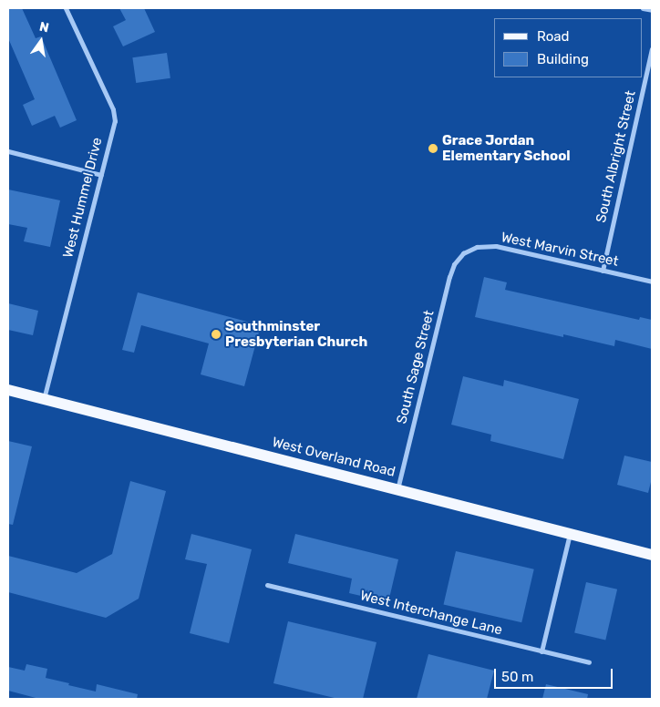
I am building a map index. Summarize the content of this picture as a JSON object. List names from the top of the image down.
{
  "streets": {
    "main road": ["West Overland Road"],
    "street": [
      "South Albright Street",
      "West Hummel Drive",
      "West Marvin Street",
      "South Sage Street",
      "West Interchange Lane"
    ]
  },
  "crossings": [
    ["South Albright Street", "West Marvin Street"],
    ["West Hummel Drive", "West Overland Road"],
    ["West Marvin Street", "South Sage Street"],
    ["South Sage Street", "West Overland Road"]
  ],
  "places": ["Grace Jordan Elementary School", "Southminster Presbyterian Church"],
  "legend": ["Road", "Building"],
  "scale_bar": "50 m",
  "north": "top"
}
